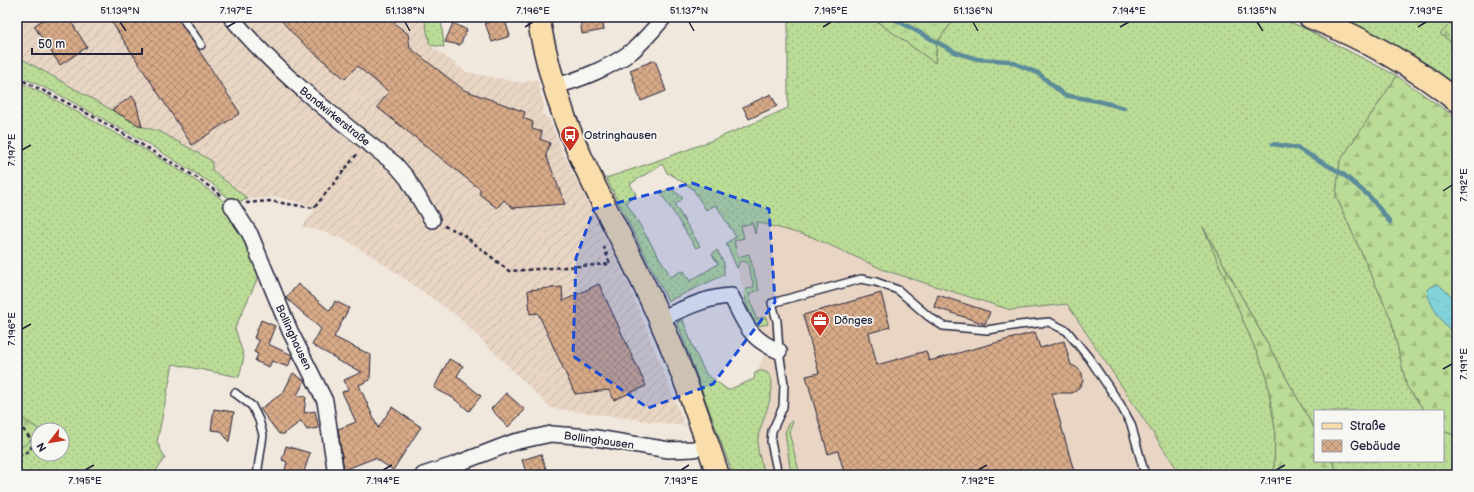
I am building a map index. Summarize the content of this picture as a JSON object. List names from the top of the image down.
{
  "streets": {
    "street": ["Bandwirkerstraße", "Bollinghausen"]
  },
  "places": {
    "bus stop": ["Ostringhausen"],
    "office": ["Dönges"]
  },
  "legend": ["Straße", "Gebäude"],
  "scale_bar": "50 m",
  "north": "bottom left",
  "coordinates": [
    "51.139°N",
    "7.197°E",
    "51.138°N",
    "7.196°E",
    "51.137°N",
    "7.195°E",
    "51.136°N",
    "7.194°E",
    "51.135°N",
    "7.193°E",
    "7.192°E",
    "7.191°E"
  ]
}
